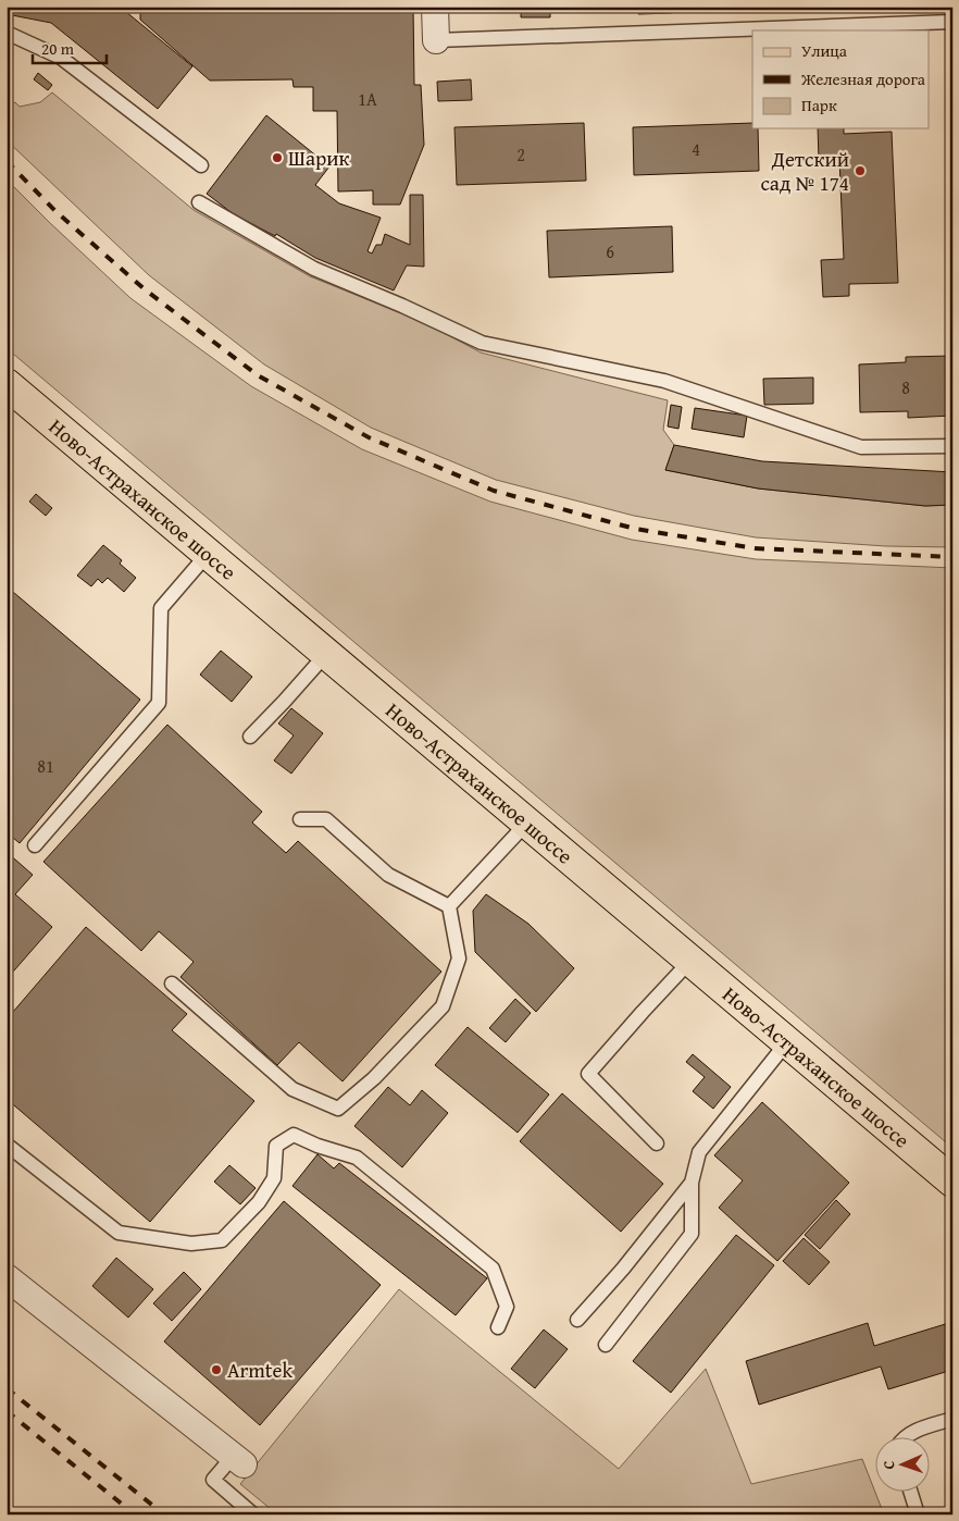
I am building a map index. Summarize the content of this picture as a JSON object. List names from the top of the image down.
{
  "streets": {
    "main road": ["Ново-Астраханское шоссе"]
  },
  "places": ["Шарик", "Детский сад № 174", "Armtek"],
  "house_numbers": [
    "1А",
    "4",
    "2",
    "6",
    "8",
    "81"
  ],
  "legend": ["Улица", "Железная дорога", "Парк"],
  "scale_bar": "20 m",
  "north": "left"
}
